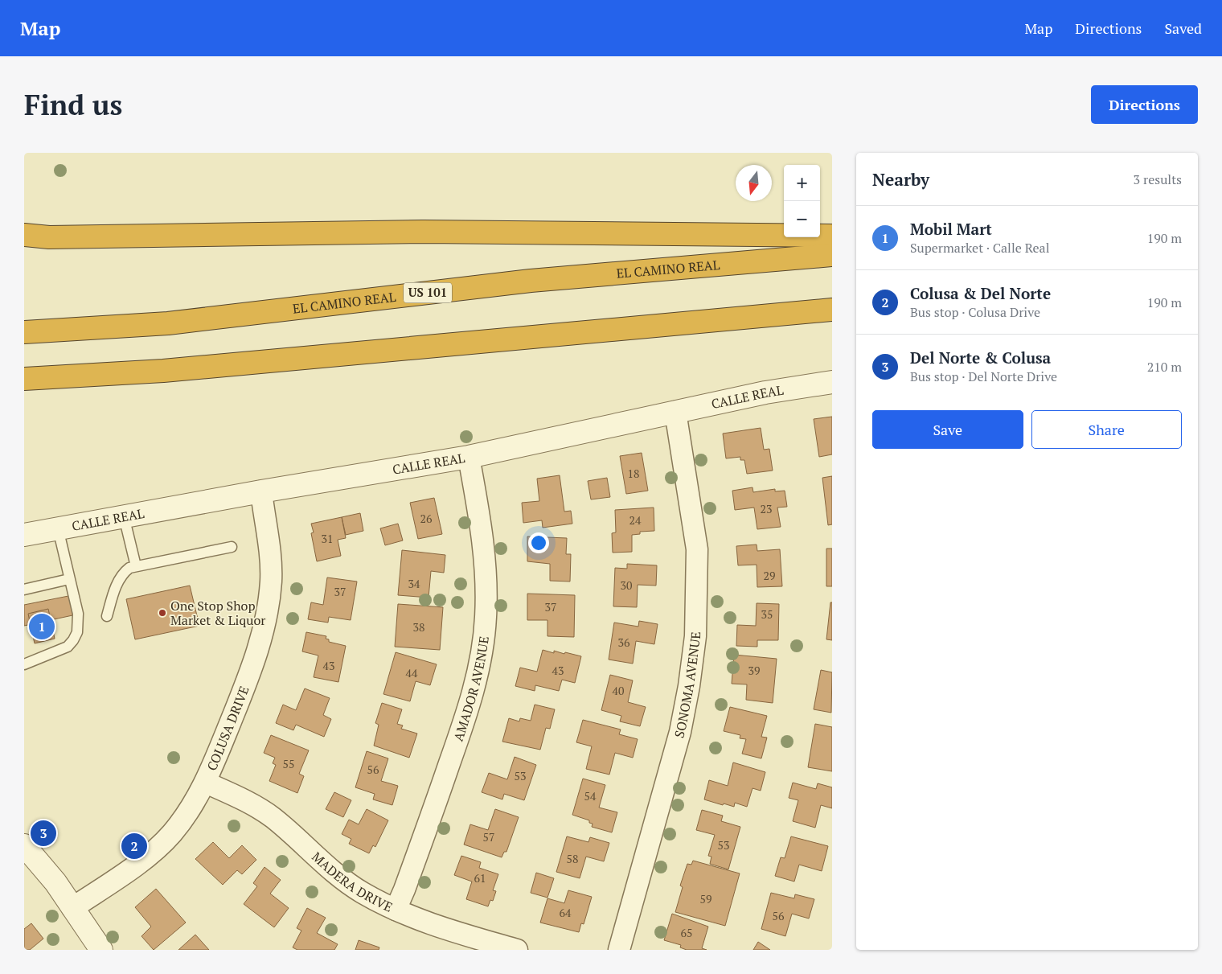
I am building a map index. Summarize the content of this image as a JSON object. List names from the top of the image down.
{
  "streets": {
    "highway": ["EL CAMINO REAL", "US 101"],
    "street": [
      "CALLE REAL",
      "SONOMA AVENUE",
      "AMADOR AVENUE",
      "COLUSA DRIVE",
      "MADERA DRIVE"
    ]
  },
  "crossings": [
    ["CALLE REAL", "SONOMA AVENUE"],
    ["CALLE REAL", "AMADOR AVENUE"],
    ["CALLE REAL", "COLUSA DRIVE"],
    ["AMADOR AVENUE", "MADERA DRIVE"],
    ["COLUSA DRIVE", "MADERA DRIVE"]
  ],
  "places": ["One Stop Shop Market & Liquor"],
  "house_numbers": [
    "18",
    "23",
    "26",
    "24",
    "31",
    "29",
    "34",
    "30",
    "37",
    "37",
    "35",
    "38",
    "36",
    "43",
    "43",
    "39",
    "44",
    "40",
    "55",
    "56",
    "53",
    "54",
    "57",
    "53",
    "58",
    "61",
    "59",
    "64",
    "56",
    "65"
  ],
  "north": "bottom",
  "page": {
    "header": "Map",
    "nav": ["Map", "Directions", "Saved"],
    "buttons": [
      "Directions",
      ["Save", "Share"]
    ],
    "title": "Find us",
    "heading": ["Nearby", "3 results"],
    "map_buttons": ["+", "−"],
    "list": [
      {
        "mark": "1",
        "name": "Mobil Mart",
        "note": "Supermarket · Calle Real",
        "value": "190 m"
      },
      {
        "mark": "2",
        "name": "Colusa & Del Norte",
        "note": "Bus stop · Colusa Drive",
        "value": "190 m"
      },
      {
        "mark": "3",
        "name": "Del Norte & Colusa",
        "note": "Bus stop · Del Norte Drive",
        "value": "210 m"
      }
    ],
    "pins": ["1", "3", "2"]
  }
}
